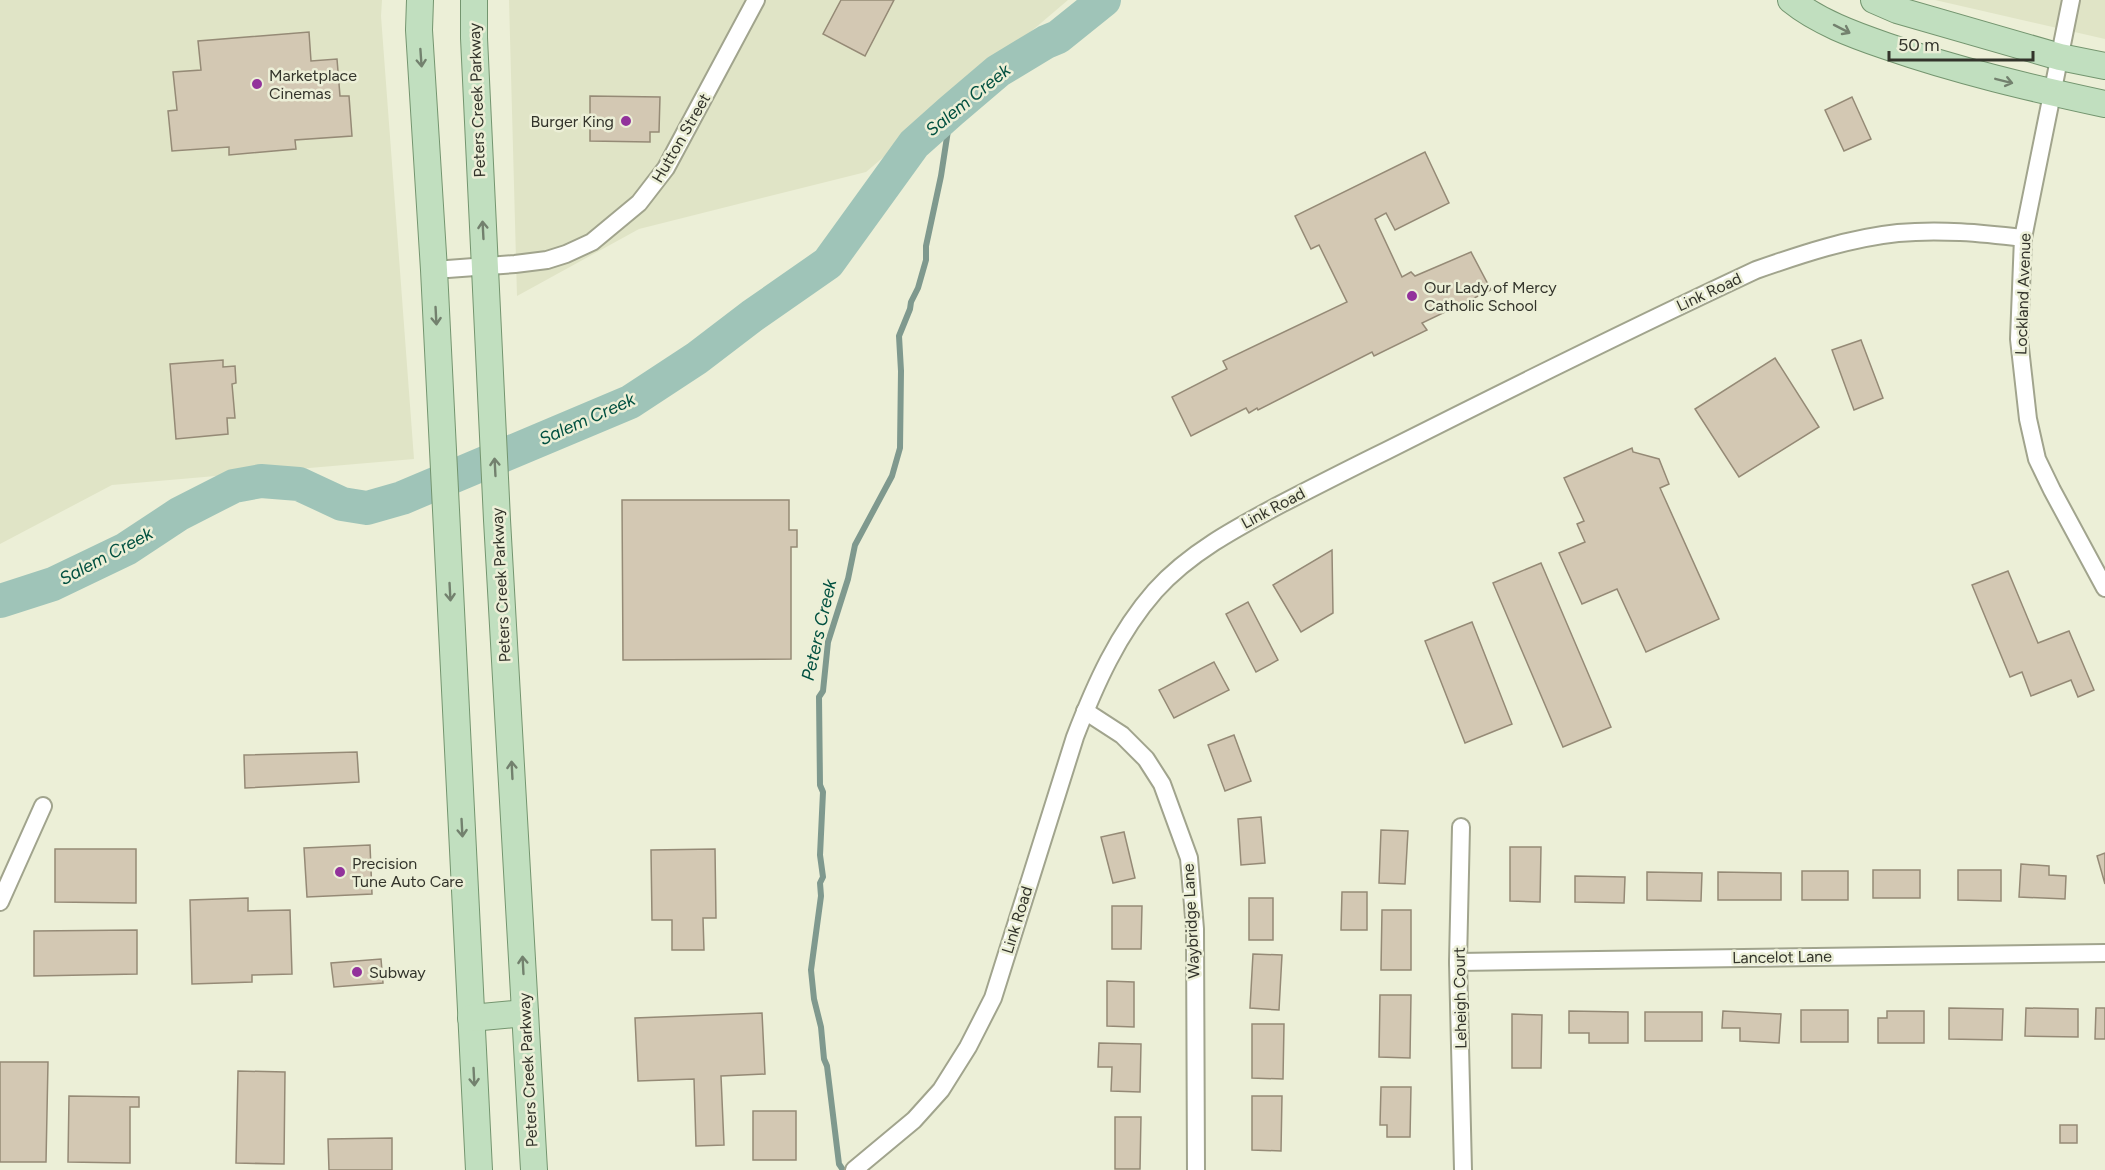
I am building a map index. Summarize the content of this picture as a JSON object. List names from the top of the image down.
{
  "streets": {
    "main road": ["Peters Creek Parkway"],
    "street": [
      "Hutton Street",
      "Link Road",
      "Lockland Avenue",
      "Waybridge Lane",
      "Lancelot Lane",
      "Leheigh Court"
    ]
  },
  "crossings": [
    ["Peters Creek Parkway", "Hutton Street"],
    ["Link Road", "Lockland Avenue"],
    ["Link Road", "Waybridge Lane"],
    ["Lancelot Lane", "Leheigh Court"]
  ],
  "water": ["Salem Creek", "Peters Creek"],
  "places": [
    "Marketplace Cinemas",
    "Burger King",
    "Our Lady of Mercy Catholic School",
    "Precision Tune Auto Care",
    "Subway"
  ],
  "scale_bar": "50 m"
}
